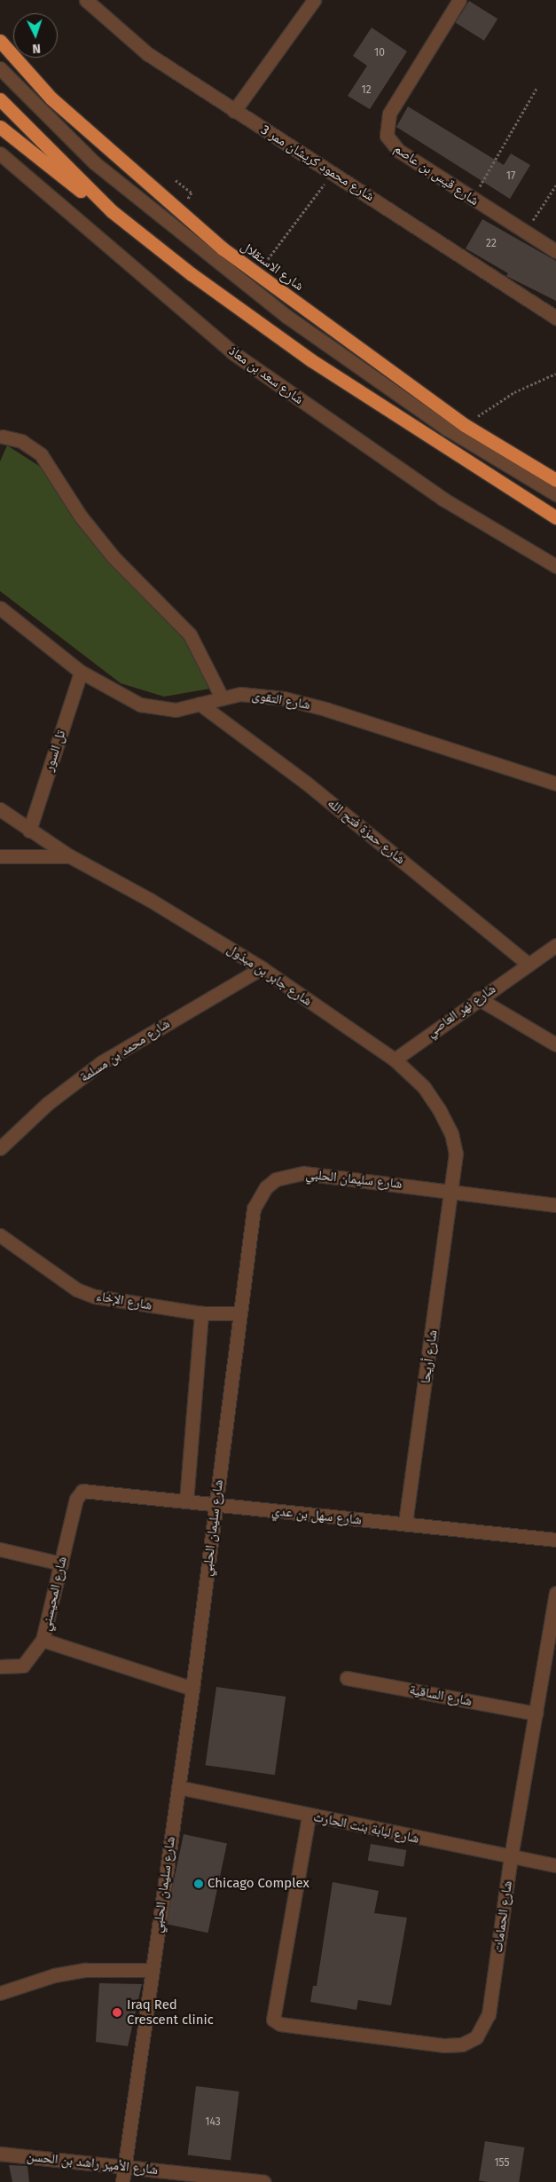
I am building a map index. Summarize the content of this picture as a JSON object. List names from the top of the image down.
{
  "streets": {
    "highway": ["شارع الاستقلال"],
    "street": [
      "شارع محمود كريشان ممر 3",
      "شارع قيس بن عاصم",
      "شارع سعد بن معاذ",
      "شارع التقوى",
      "تل السور",
      "شارع حمزة فتح الله",
      "شارع جابر بن مبذول",
      "شارع نهر العاصي",
      "شارع محمد بن مسلمة",
      "شارع سليمان الحلبي",
      "شارع الإخاء",
      "شارع أريحا",
      "شارع سهل بن عدي",
      "شارع المحيسني",
      "شارع الساقية",
      "شارع لبابة بنت الحارث",
      "شارع الحمامات",
      "شارع الأمير راشد بن الحسن"
    ]
  },
  "crossings": [
    ["شارع التقوى", "تل السور"],
    ["شارع التقوى", "شارع حمزة فتح الله"],
    ["شارع حمزة فتح الله", "شارع نهر العاصي"],
    ["شارع جابر بن مبذول", "شارع نهر العاصي"],
    ["شارع جابر بن مبذول", "شارع محمد بن مسلمة"],
    ["شارع جابر بن مبذول", "شارع سليمان الحلبي"],
    ["شارع جابر بن مبذول", "شارع أريحا"],
    ["شارع سليمان الحلبي", "شارع الإخاء"],
    ["شارع سليمان الحلبي", "شارع أريحا"],
    ["شارع سليمان الحلبي", "شارع سهل بن عدي"],
    ["شارع سليمان الحلبي", "شارع لبابة بنت الحارث"],
    ["شارع سليمان الحلبي", "شارع الأمير راشد بن الحسن"],
    ["شارع أريحا", "شارع سهل بن عدي"],
    ["شارع سهل بن عدي", "شارع المحيسني"],
    ["شارع الساقية", "شارع الحمامات"],
    ["شارع لبابة بنت الحارث", "شارع الحمامات"]
  ],
  "places": ["Chicago Complex", "Iraq Red Crescent clinic"],
  "house_numbers": [
    "10",
    "12",
    "17",
    "22",
    "143",
    "155"
  ],
  "north": "bottom"
}
